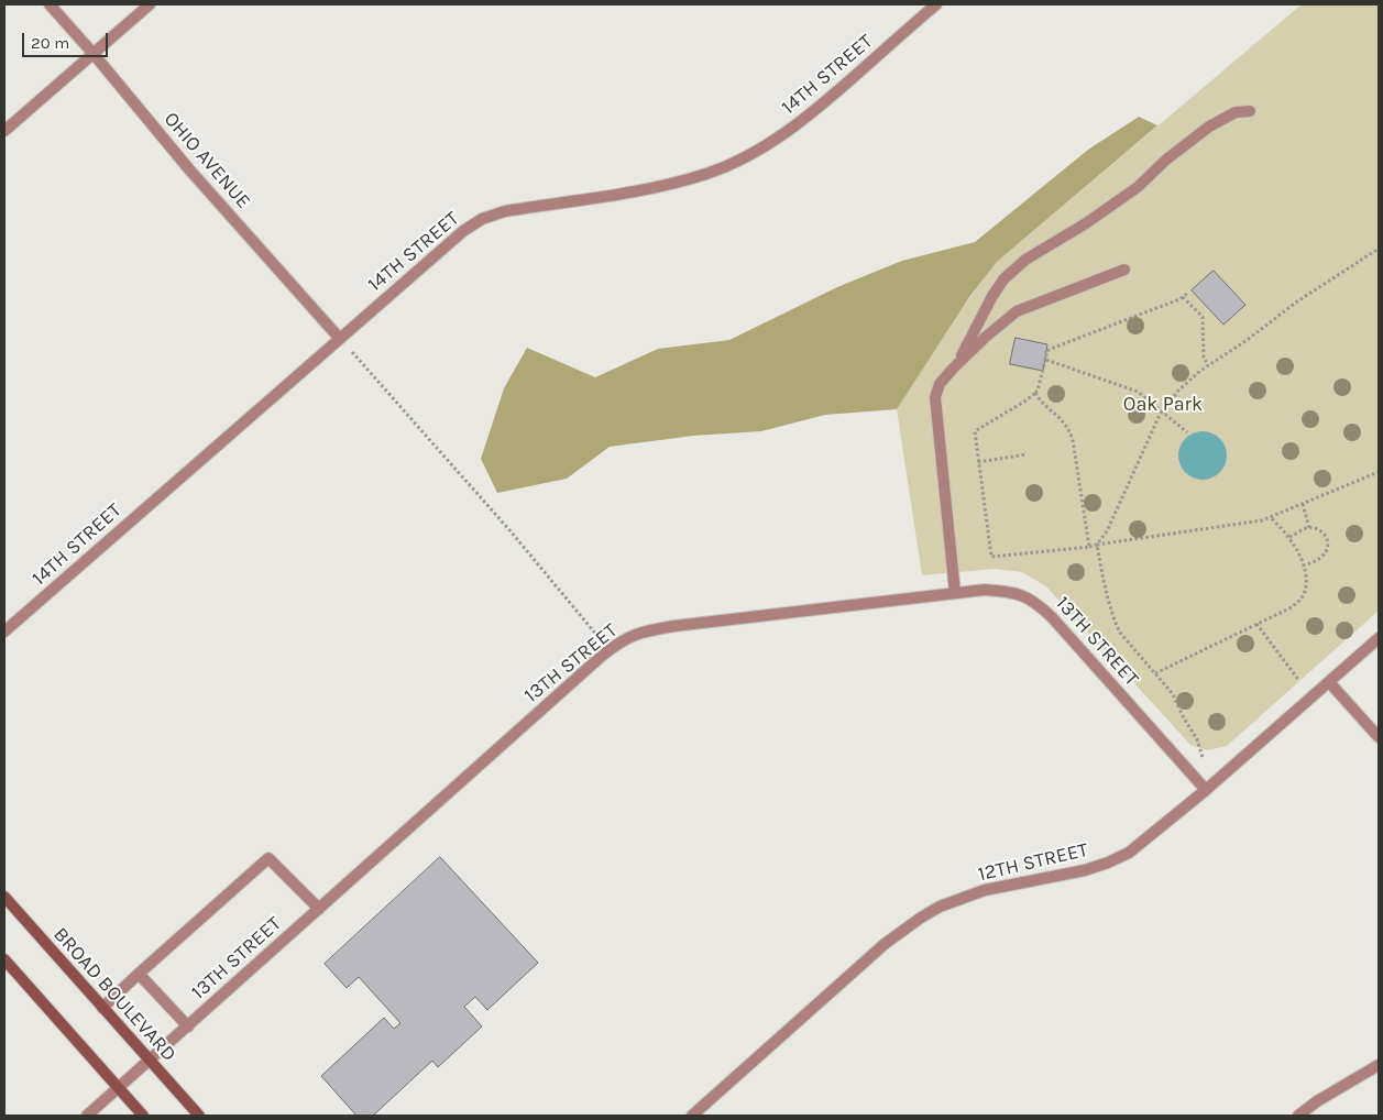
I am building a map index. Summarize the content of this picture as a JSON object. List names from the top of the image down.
{
  "streets": {
    "main road": ["BROAD BOULEVARD"],
    "street": [
      "14TH STREET",
      "OHIO AVENUE",
      "13TH STREET",
      "12TH STREET"
    ]
  },
  "crossings": [
    ["14TH STREET", "OHIO AVENUE"],
    ["13TH STREET", "12TH STREET"],
    ["13TH STREET", "BROAD BOULEVARD"]
  ],
  "parks": ["Oak Park"],
  "scale_bar": "20 m"
}
